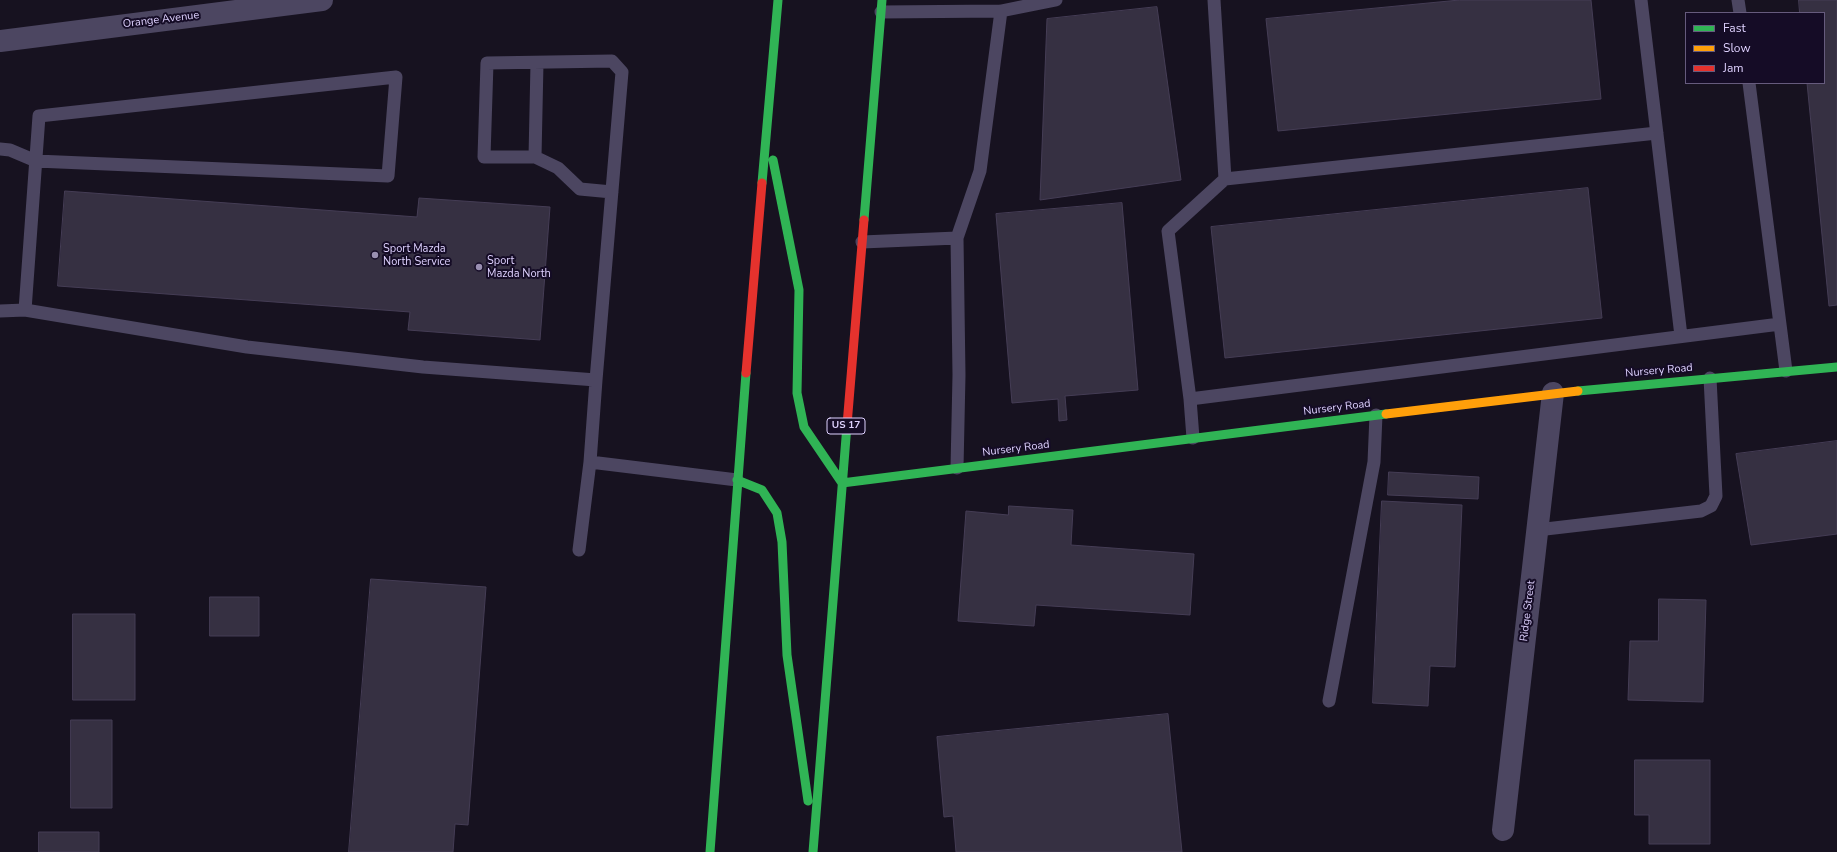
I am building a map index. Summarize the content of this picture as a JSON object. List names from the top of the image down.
{
  "streets": {
    "main road": ["Nursery Road", "US 17"],
    "street": ["Orange Avenue", "Ridge Street"]
  },
  "crossings": [
    ["Nursery Road", "US 17"],
    ["Nursery Road", "Ridge Street"]
  ],
  "places": ["Sport Mazda North Service", "Sport Mazda North"],
  "legend": ["Fast", "Slow", "Jam"]
}
